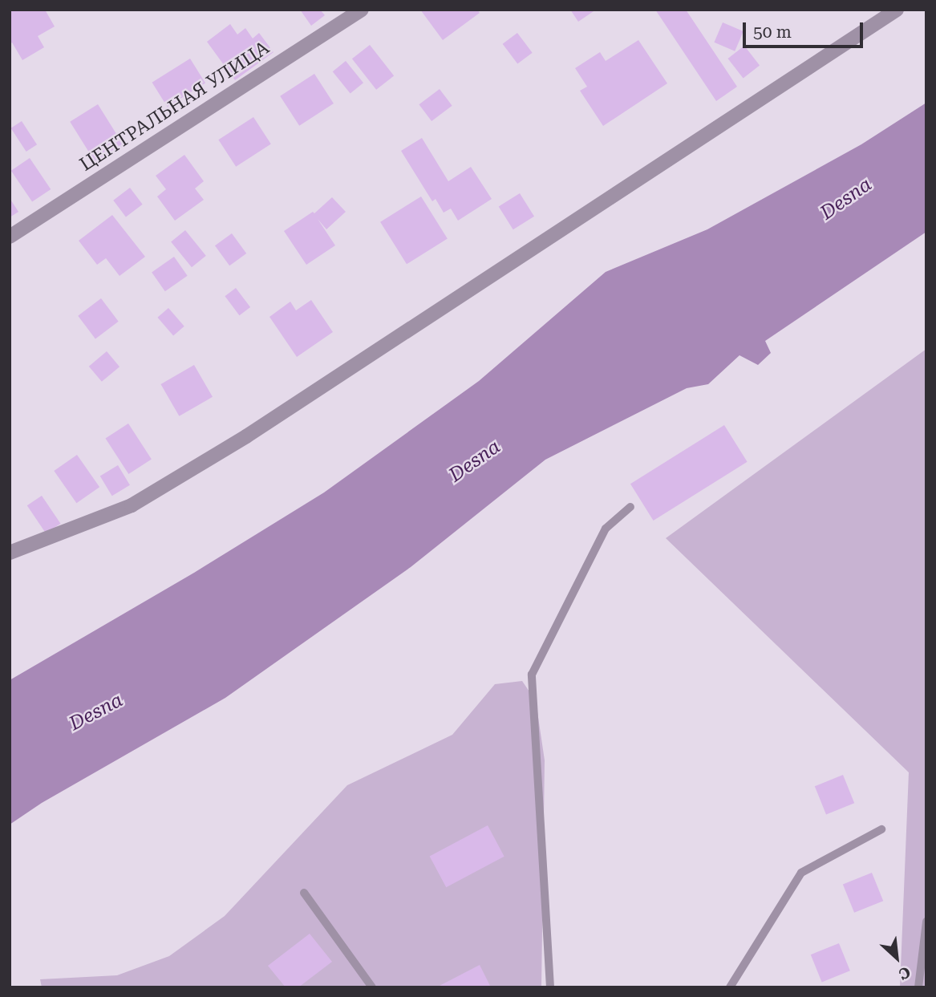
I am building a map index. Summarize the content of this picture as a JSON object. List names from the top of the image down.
{
  "streets": {
    "street": ["ЦЕНТРАЛЬНАЯ УЛИЦА"]
  },
  "water": ["Desna"],
  "scale_bar": "50 m",
  "north": "bottom right"
}
